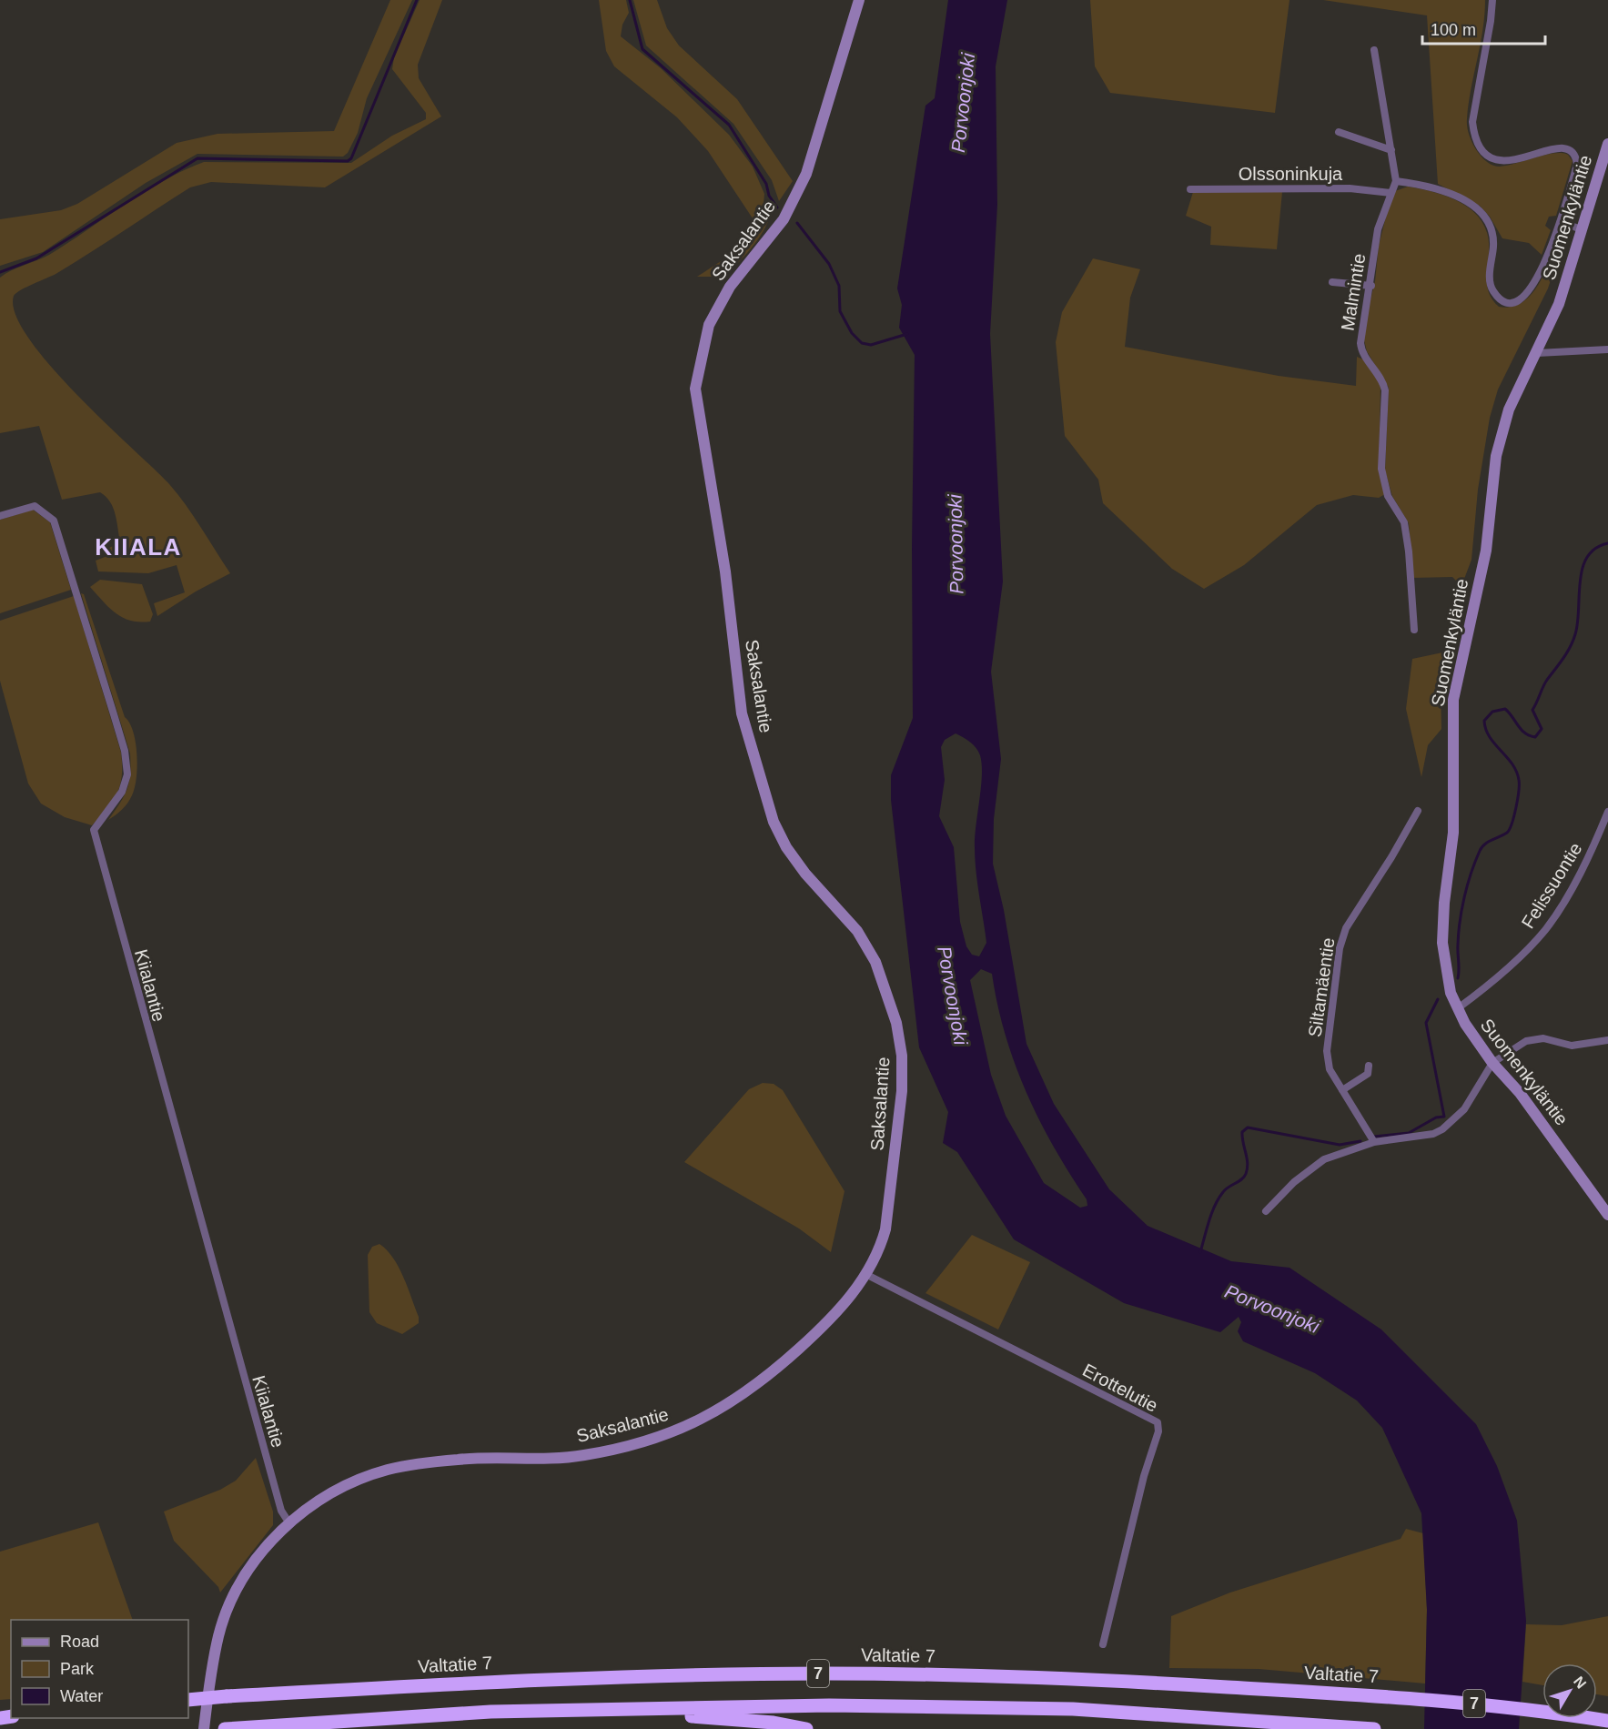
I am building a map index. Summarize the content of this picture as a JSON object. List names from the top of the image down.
{
  "streets": {
    "highway": ["Valtatie 7", "7"],
    "street": [
      "Olssoninkuja",
      "Suomenkyläntie",
      "Saksalantie",
      "Malmintie",
      "Felissuontie",
      "Kiialantie",
      "Siltamäentie",
      "Erottelutie"
    ]
  },
  "crossings": [
    ["Olssoninkuja", "Malmintie"],
    ["Suomenkyläntie", "Felissuontie"],
    ["Saksalantie", "Kiialantie"],
    ["Saksalantie", "Erottelutie"]
  ],
  "districts": ["KIIALA"],
  "water": ["Porvoonjoki"],
  "legend": ["Road", "Park", "Water"],
  "scale_bar": "100 m",
  "north": "top right"
}
